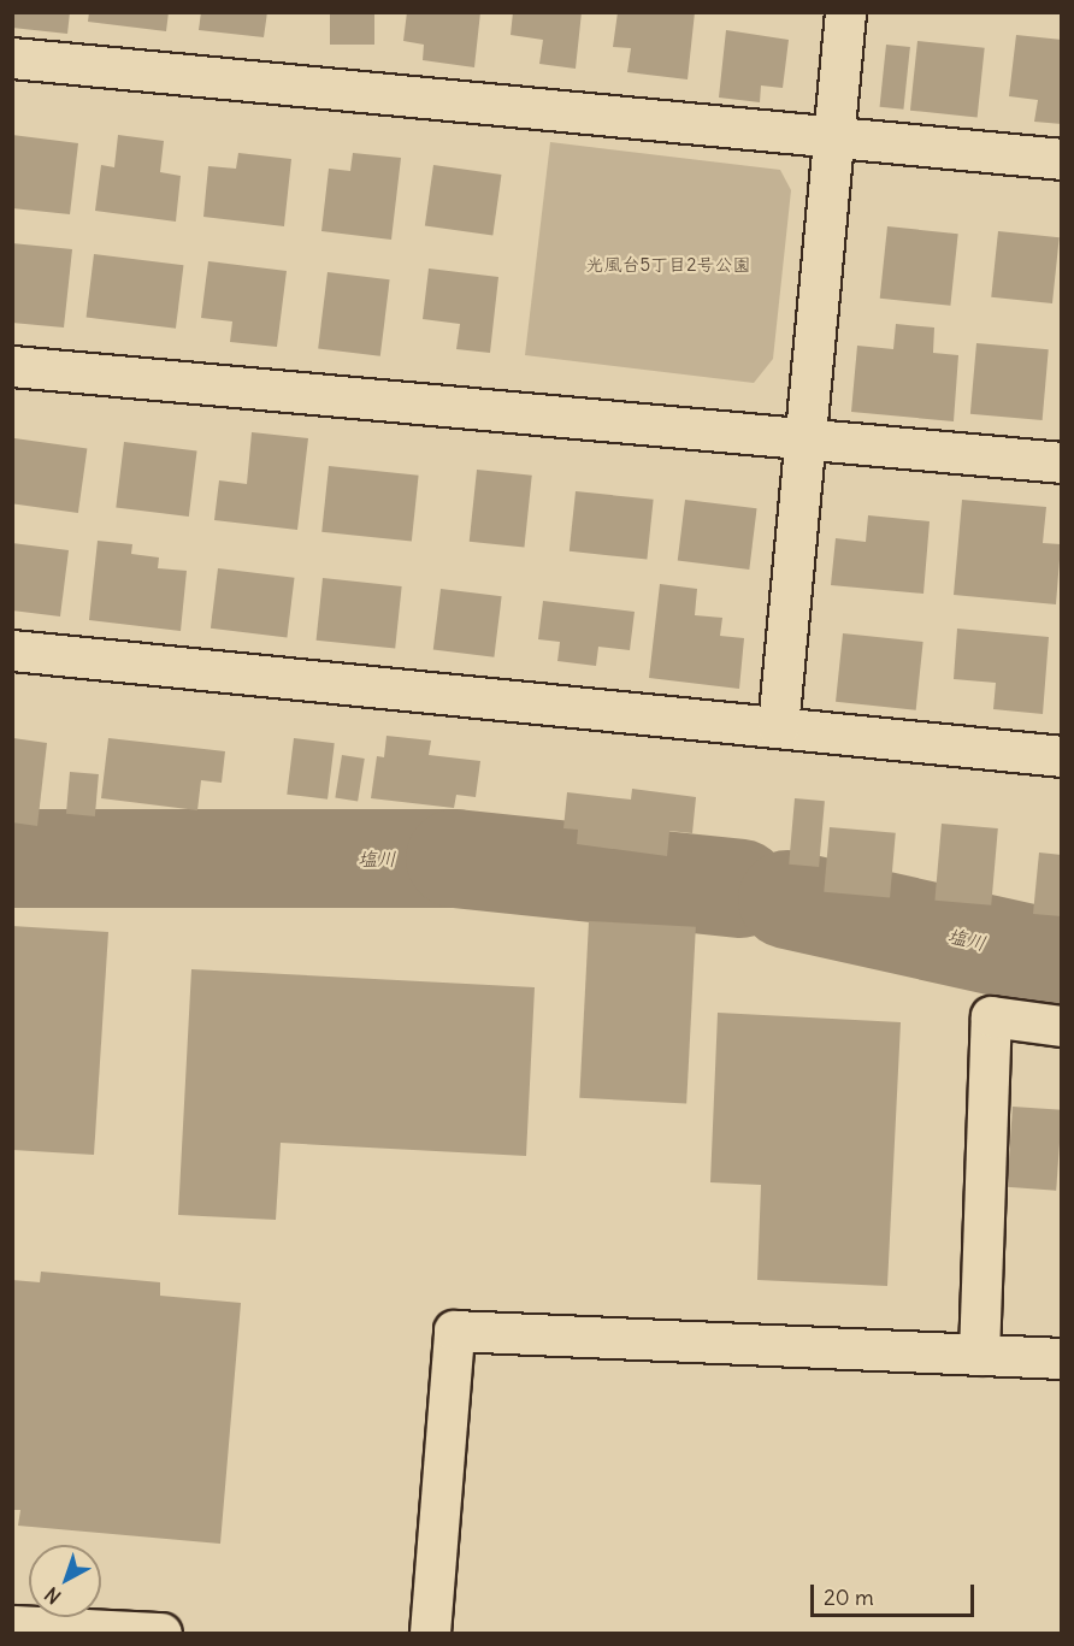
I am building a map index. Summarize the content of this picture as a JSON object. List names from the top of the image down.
{
  "water": ["塩川"],
  "parks": ["光風台5丁目2号公園"],
  "scale_bar": "20 m",
  "north": "bottom left"
}
